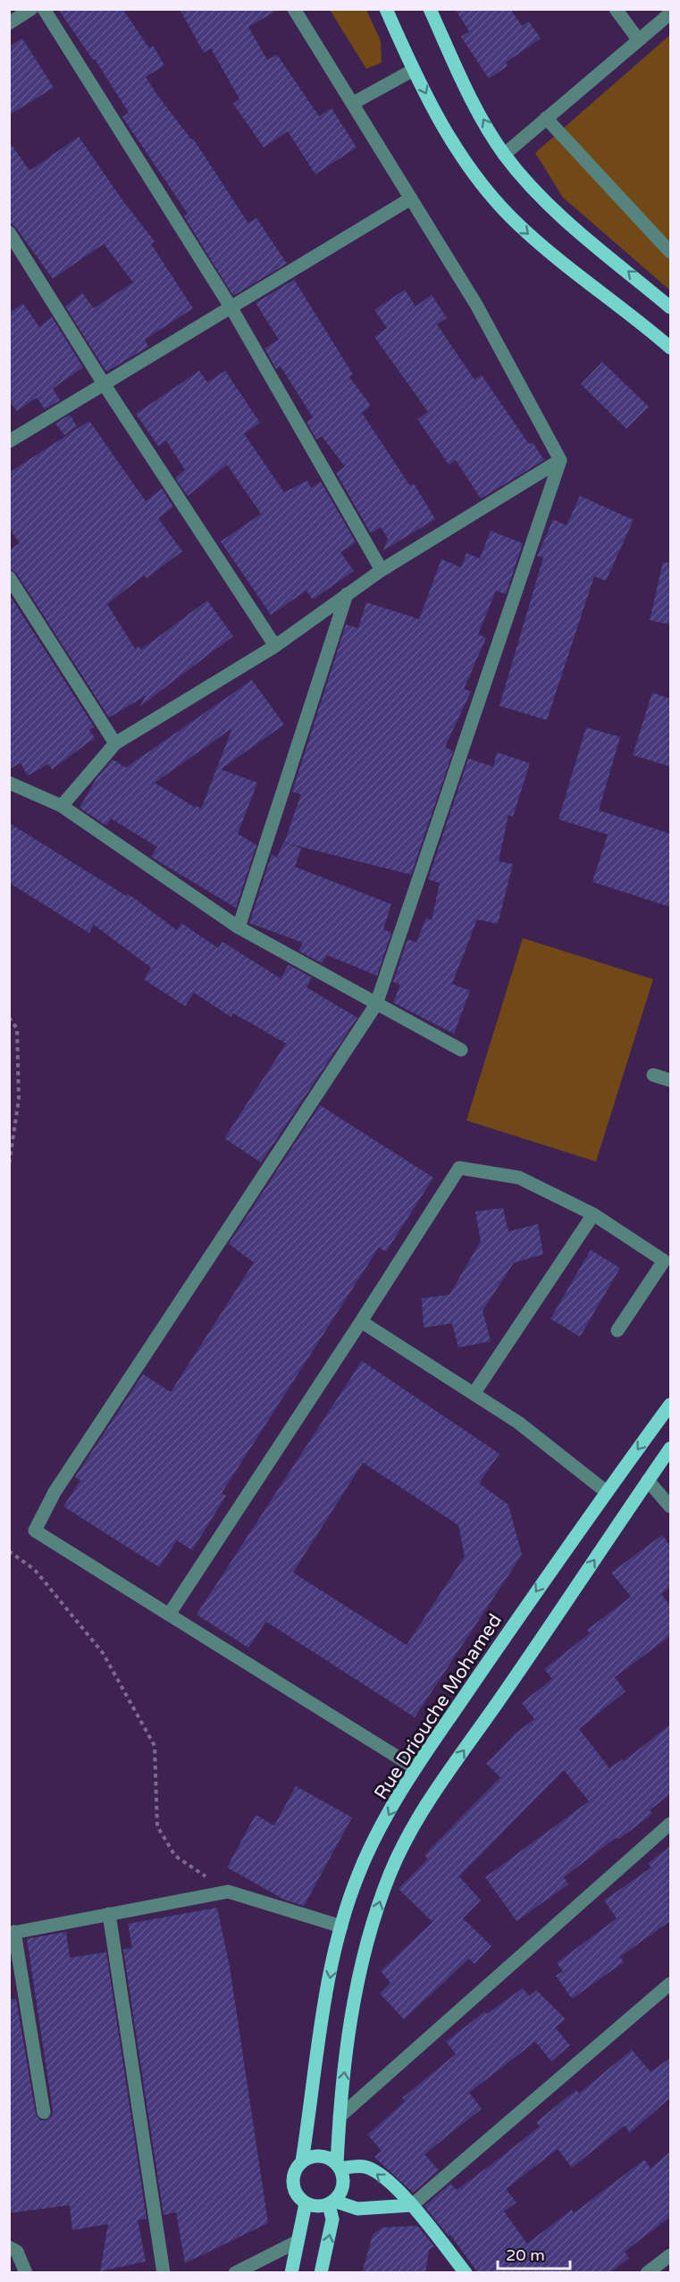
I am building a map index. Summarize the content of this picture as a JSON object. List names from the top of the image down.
{
  "streets": {
    "main road": ["Rue Driouche Mohamed"]
  },
  "scale_bar": "20 m"
}
